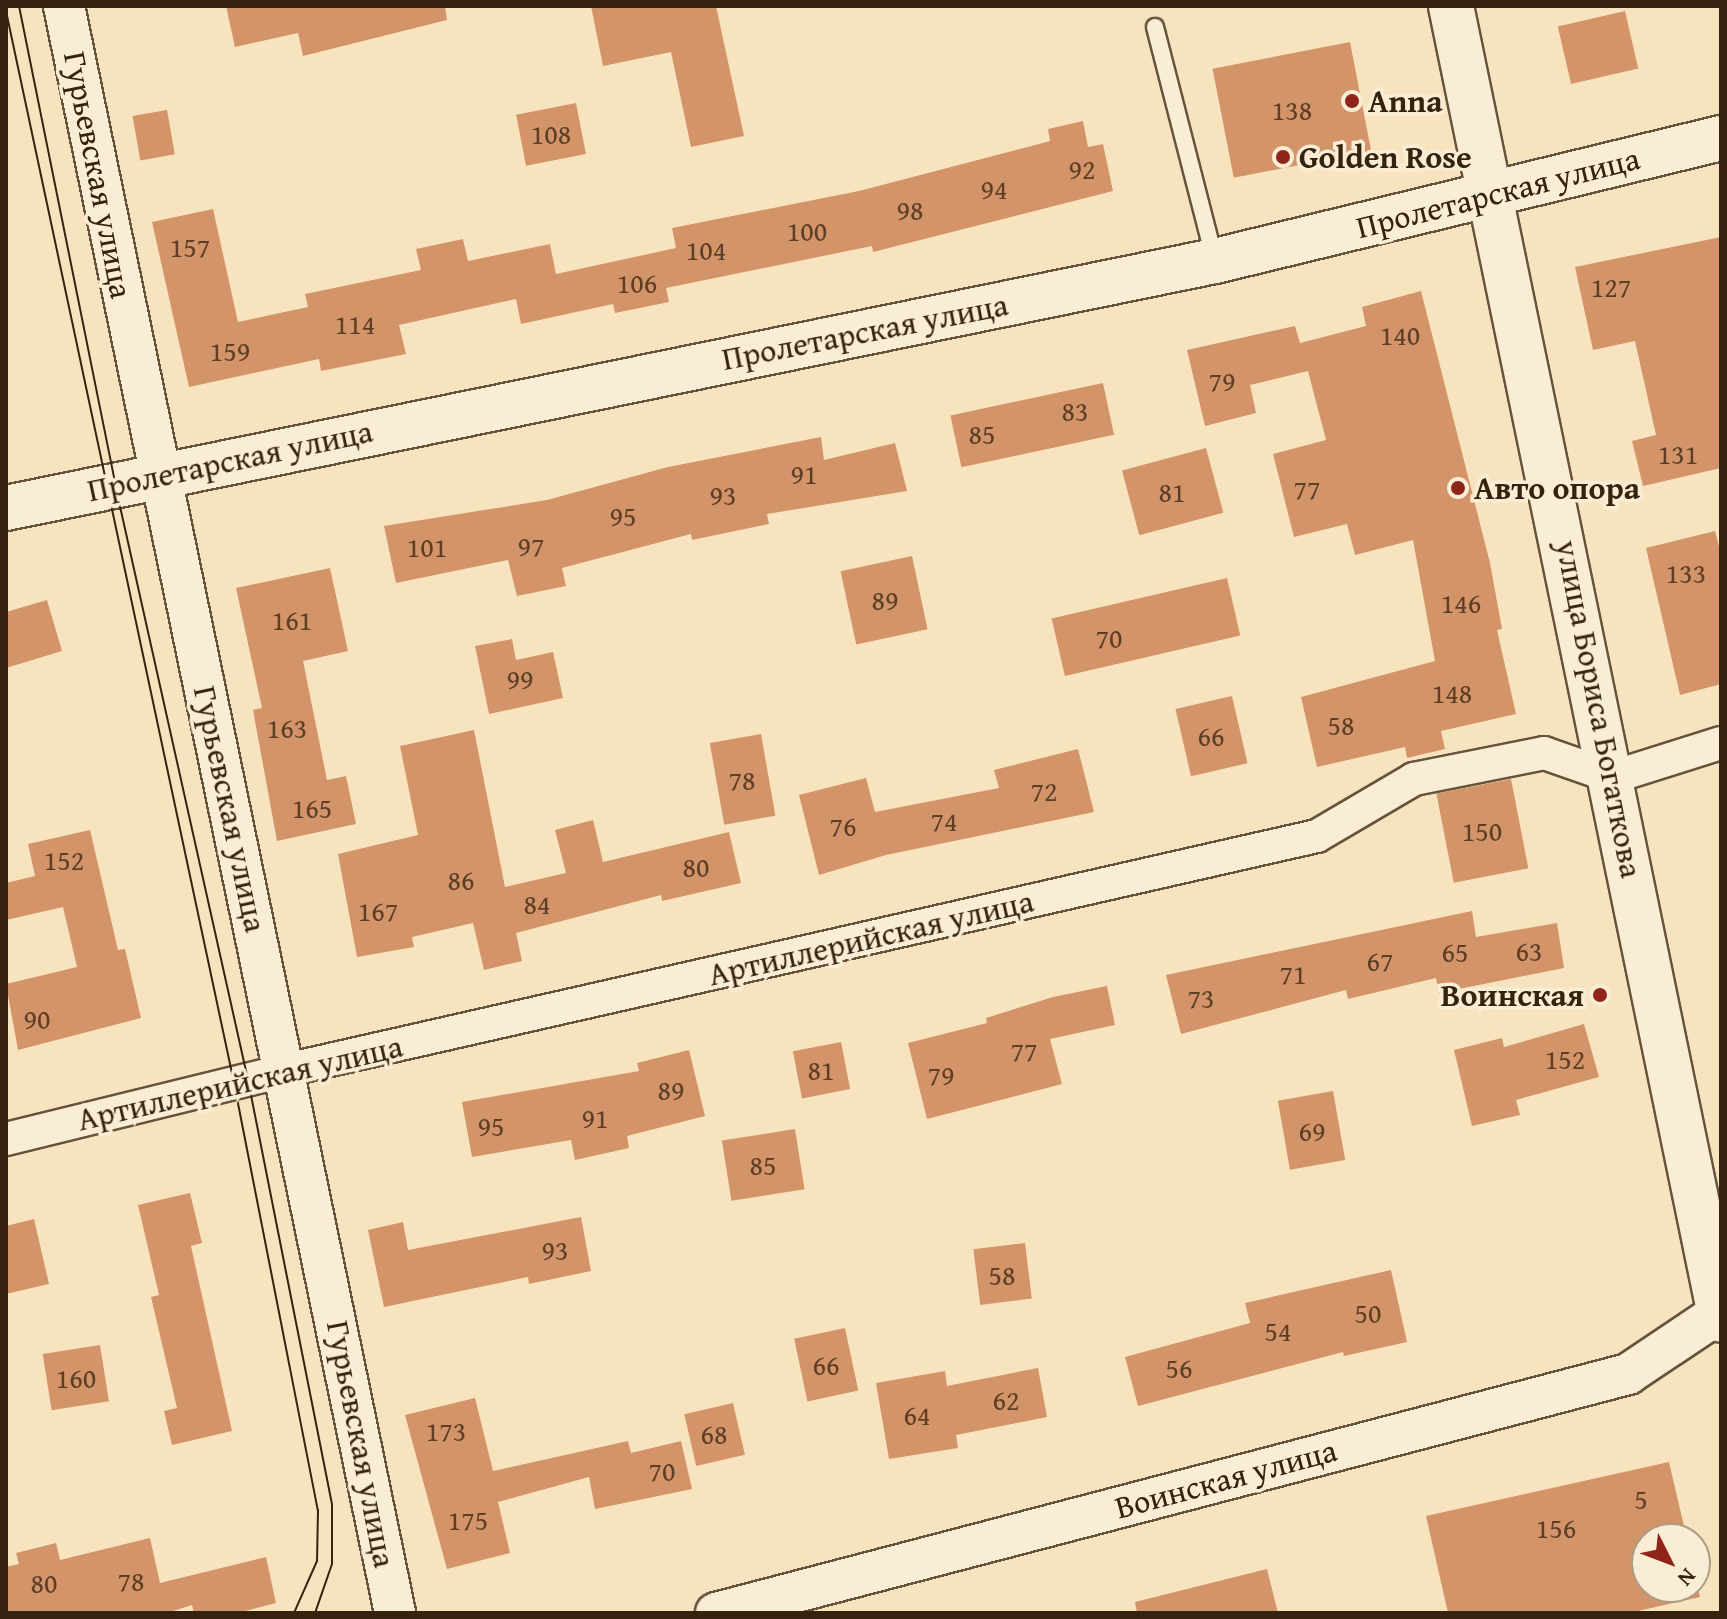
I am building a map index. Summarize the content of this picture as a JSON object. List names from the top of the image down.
{
  "streets": {
    "main road": ["Пролетарская улица", "улица Бориса Богаткова"],
    "street": ["Гурьевская улица", "Артиллерийская улица", "Воинская улица"]
  },
  "crossings": [
    ["Гурьевская улица", "Пролетарская улица"],
    ["Гурьевская улица", "Артиллерийская улица"],
    ["Пролетарская улица", "улица Бориса Богаткова"],
    ["улица Бориса Богаткова", "Артиллерийская улица"],
    ["улица Бориса Богаткова", "Воинская улица"]
  ],
  "places": [
    "Anna",
    "Golden Rose",
    "Авто опора",
    "Воинская"
  ],
  "house_numbers": [
    "138",
    "108",
    "92",
    "94",
    "98",
    "100",
    "157",
    "104",
    "106",
    "127",
    "114",
    "140",
    "159",
    "79",
    "83",
    "85",
    "131",
    "91",
    "77",
    "81",
    "93",
    "95",
    "97",
    "101",
    "133",
    "89",
    "146",
    "161",
    "70",
    "99",
    "148",
    "58",
    "163",
    "66",
    "78",
    "72",
    "165",
    "74",
    "76",
    "150",
    "152",
    "80",
    "86",
    "84",
    "167",
    "63",
    "65",
    "67",
    "71",
    "73",
    "90",
    "77",
    "152",
    "81",
    "79",
    "89",
    "91",
    "95",
    "69",
    "85",
    "93",
    "58",
    "50",
    "54",
    "66",
    "56",
    "160",
    "62",
    "64",
    "173",
    "68",
    "70",
    "5",
    "175",
    "156",
    "78",
    "80"
  ],
  "north": "bottom right"
}
